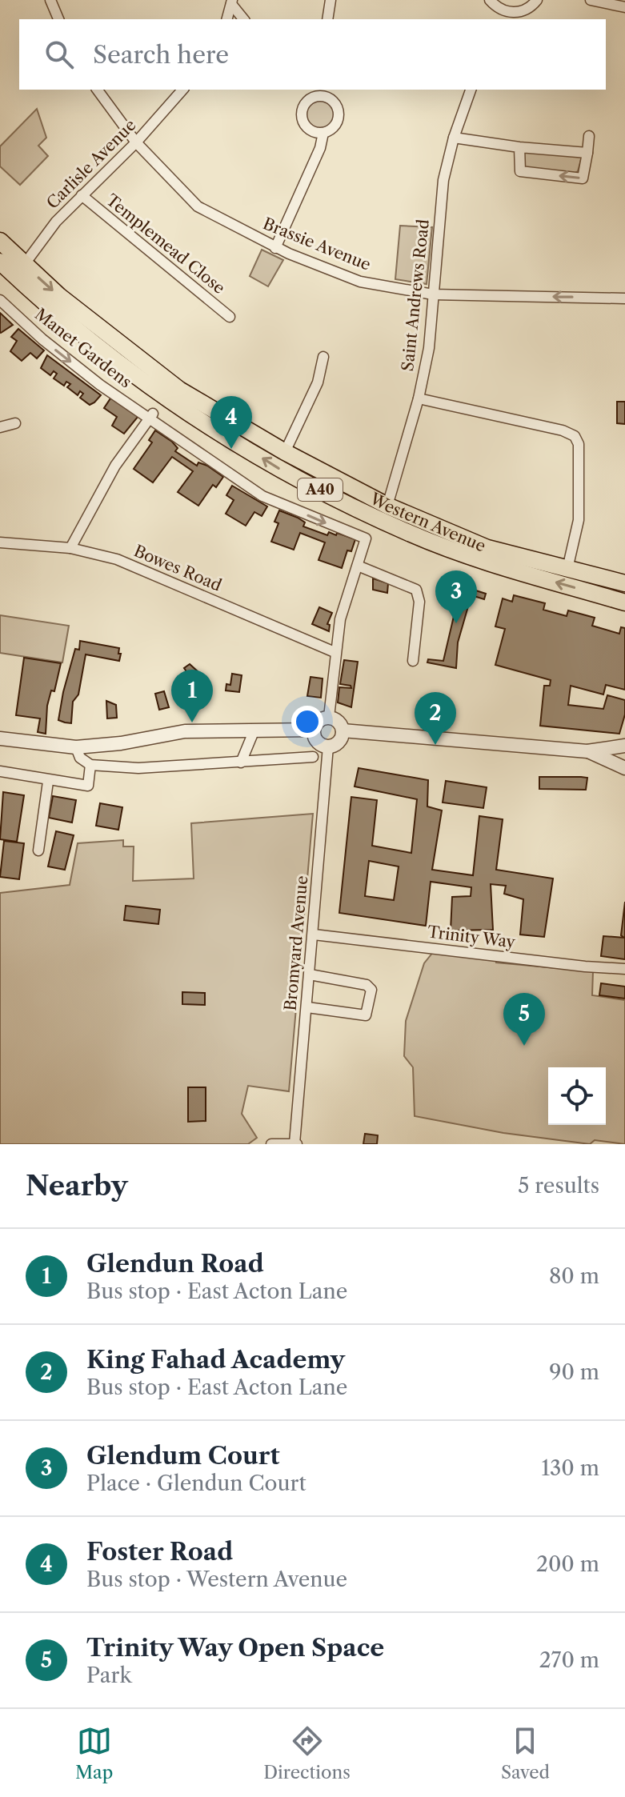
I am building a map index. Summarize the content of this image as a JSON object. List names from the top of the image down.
{
  "streets": {
    "highway": ["A40", "Western Avenue"],
    "street": [
      "Carlisle Avenue",
      "Templemead Close",
      "Brassie Avenue",
      "Saint Andrews Road",
      "Manet Gardens",
      "Bowes Road",
      "Trinity Way",
      "Bromyard Avenue"
    ]
  },
  "crossings": [
    ["Carlisle Avenue", "Templemead Close"],
    ["Carlisle Avenue", "Brassie Avenue"],
    ["Carlisle Avenue", "Western Avenue"],
    ["Brassie Avenue", "Saint Andrews Road"],
    ["Saint Andrews Road", "Western Avenue"],
    ["Trinity Way", "Bromyard Avenue"]
  ],
  "one_way": ["Manet Gardens"],
  "page": {
    "search": "Search here",
    "pins": [
      "4",
      "3",
      "1",
      "2",
      "5"
    ],
    "heading": ["Nearby", "5 results"],
    "list": [
      {
        "mark": "1",
        "name": "Glendun Road",
        "note": "Bus stop · East Acton Lane",
        "value": "80 m"
      },
      {
        "mark": "2",
        "name": "King Fahad Academy",
        "note": "Bus stop · East Acton Lane",
        "value": "90 m"
      },
      {
        "mark": "3",
        "name": "Glendum Court",
        "note": "Place · Glendun Court",
        "value": "130 m"
      },
      {
        "mark": "4",
        "name": "Foster Road",
        "note": "Bus stop · Western Avenue",
        "value": "200 m"
      },
      {
        "mark": "5",
        "name": "Trinity Way Open Space",
        "note": "Park",
        "value": "270 m"
      }
    ],
    "nav": ["Map", "Directions", "Saved"]
  }
}
